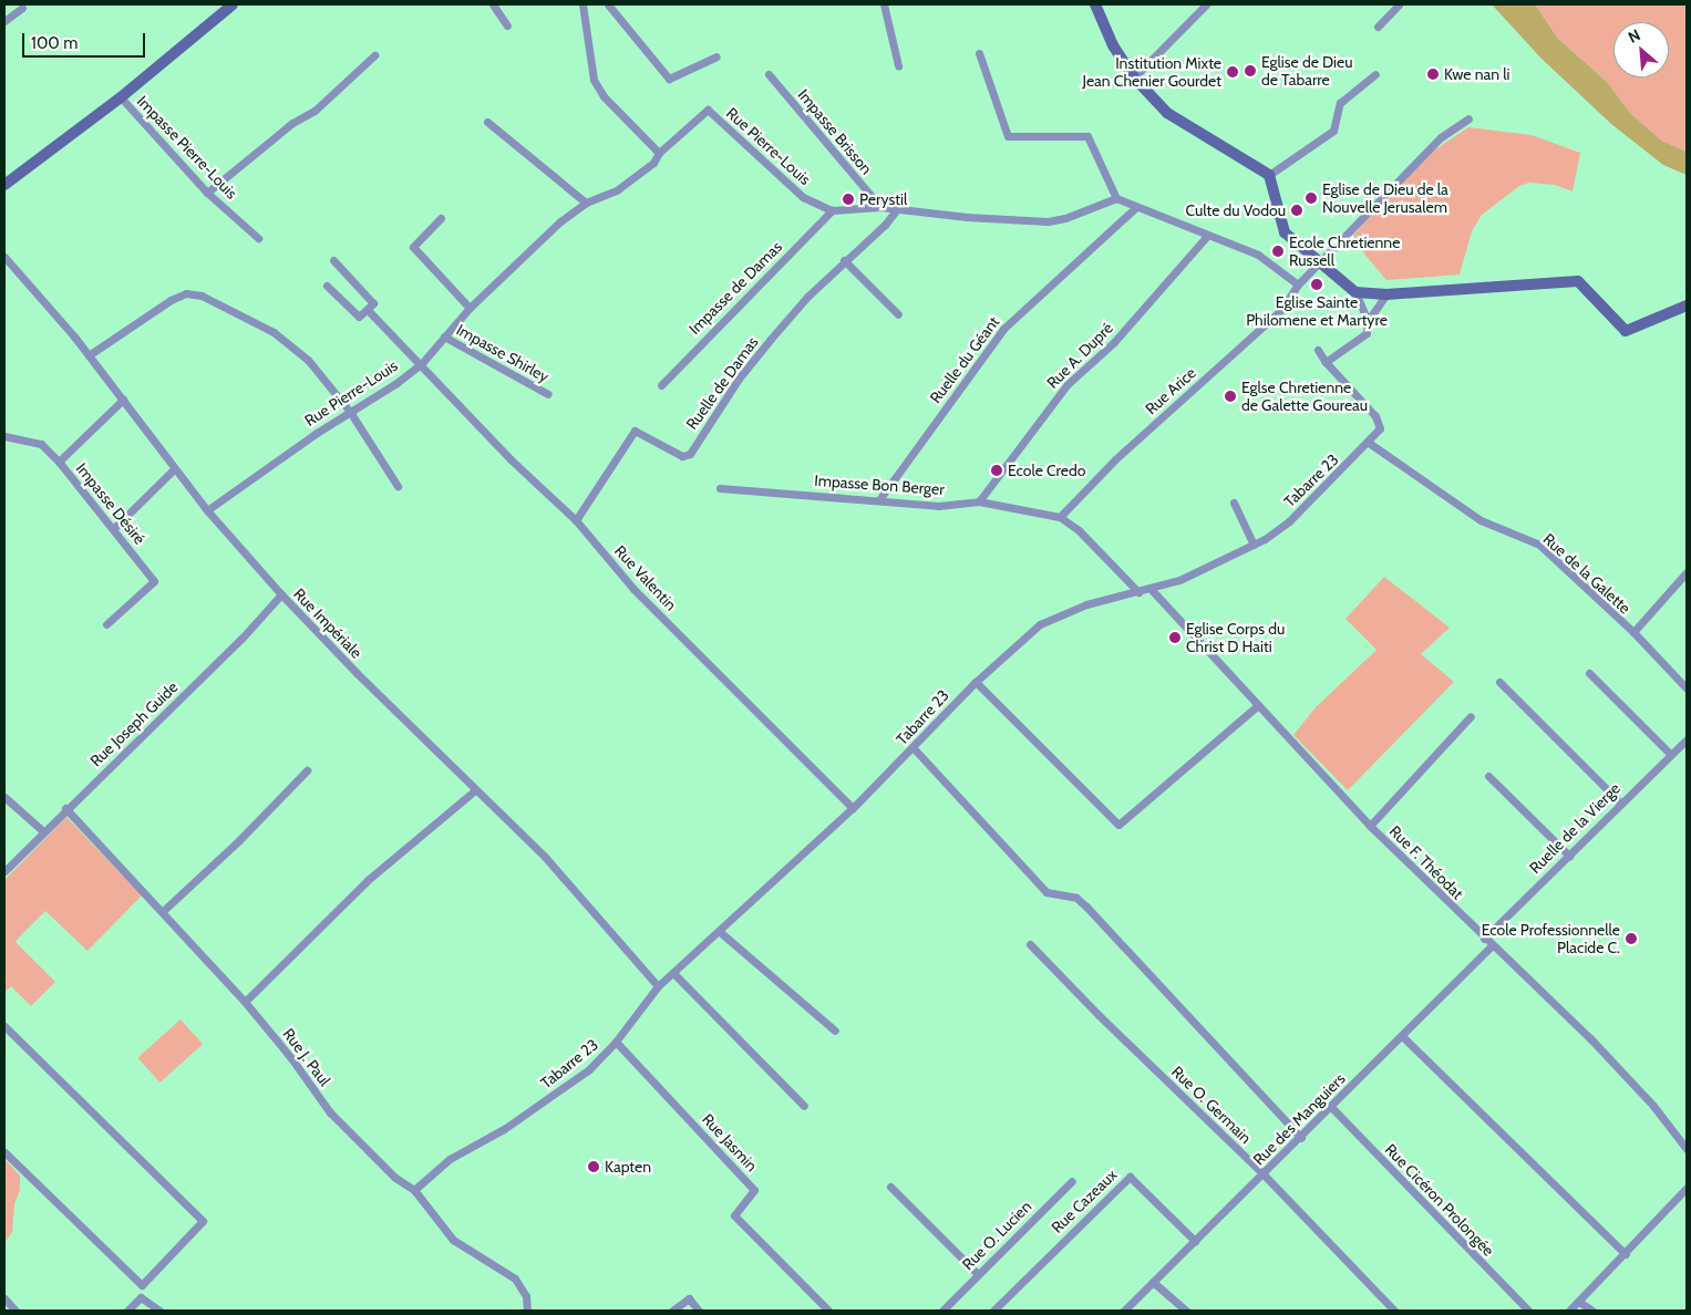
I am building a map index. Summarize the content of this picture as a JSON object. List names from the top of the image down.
{
  "streets": {
    "street": [
      "Impasse Brisson",
      "Rue Pierre-Louis",
      "Impasse Pierre-Louis",
      "Impasse de Damas",
      "Impasse Shirley",
      "Rue A. Dupré",
      "Ruelle du Géant",
      "Ruelle de Damas",
      "Rue Arice",
      "Tabarre 23",
      "Impasse Bon Berger",
      "Impasse Désiré",
      "Rue de la Galette",
      "Rue Valentin",
      "Rue Impériale",
      "Rue Joseph Guide",
      "Ruelle de la Vierge",
      "Rue F. Théodat",
      "Rue J. Paul",
      "Rue O. Germain",
      "Rue des Manguiers",
      "Rue Jasmin",
      "Rue Cicéron Prolongée",
      "Rue Cazeaux",
      "Rue O. Lucien"
    ]
  },
  "crossings": [
    ["Impasse Brisson", "Rue Pierre-Louis"],
    ["Rue Pierre-Louis", "Impasse de Damas"],
    ["Rue Pierre-Louis", "Impasse Shirley"],
    ["Rue Pierre-Louis", "Ruelle de Damas"],
    ["Rue Pierre-Louis", "Rue Valentin"],
    ["Rue Pierre-Louis", "Rue Impériale"],
    ["Rue A. Dupré", "Impasse Bon Berger"],
    ["Ruelle du Géant", "Impasse Bon Berger"],
    ["Ruelle de Damas", "Rue Valentin"],
    ["Rue Arice", "Impasse Bon Berger"],
    ["Tabarre 23", "Impasse Bon Berger"],
    ["Tabarre 23", "Rue de la Galette"],
    ["Tabarre 23", "Rue Valentin"],
    ["Tabarre 23", "Rue Impériale"],
    ["Tabarre 23", "Rue F. Théodat"],
    ["Tabarre 23", "Rue J. Paul"],
    ["Tabarre 23", "Rue Jasmin"],
    ["Impasse Désiré", "Rue Impériale"],
    ["Rue Impériale", "Rue Joseph Guide"],
    ["Rue Joseph Guide", "Rue J. Paul"],
    ["Ruelle de la Vierge", "Rue F. Théodat"],
    ["Rue F. Théodat", "Rue des Manguiers"],
    ["Rue O. Germain", "Rue des Manguiers"],
    ["Rue des Manguiers", "Rue Cicéron Prolongée"],
    ["Rue des Manguiers", "Rue Cazeaux"]
  ],
  "places": [
    "Eglise de Dieu de Tabarre",
    "Institution Mixte Jean Chenier Gourdet",
    "Kwe nan li",
    "Eglise de Dieu de la Nouvelle Jerusalem",
    "Perystil",
    "Culte du Vodou",
    "Ecole Chretienne Russell",
    "Eglise Sainte Philomene et Martyre",
    "Eglse Chretienne de Galette Goureau",
    "Ecole Credo",
    "Eglise Corps du Christ D Haiti",
    "Ecole Professionnelle Placide C.",
    "Kapten"
  ],
  "scale_bar": "100 m",
  "north": "top left"
}
